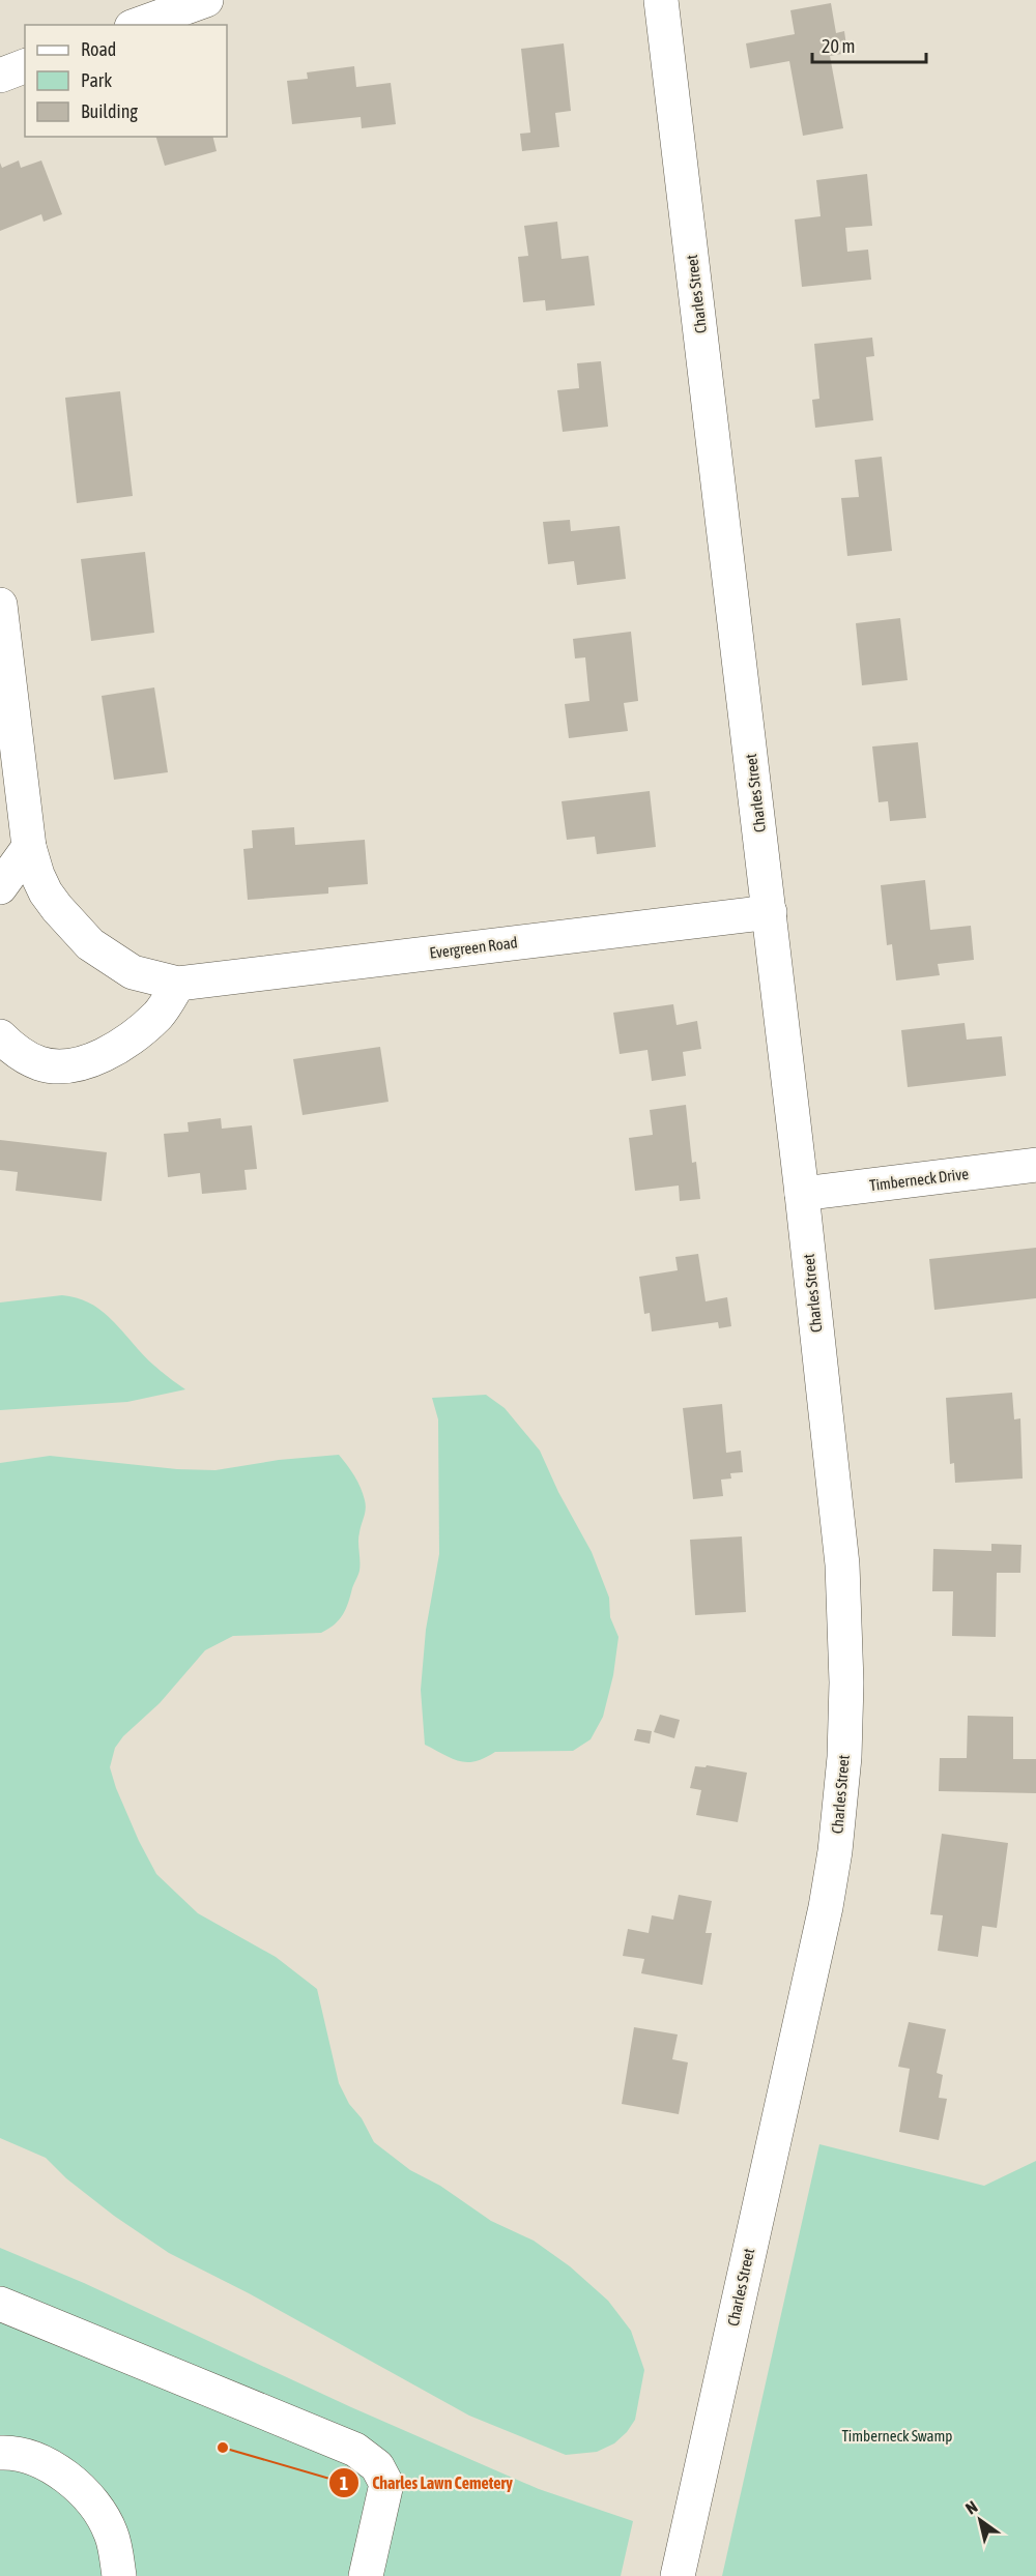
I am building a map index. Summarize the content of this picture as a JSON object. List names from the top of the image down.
{
  "streets": {
    "street": ["Charles Street", "Evergreen Road", "Timberneck Drive"]
  },
  "crossings": [
    ["Charles Street", "Evergreen Road"],
    ["Charles Street", "Timberneck Drive"]
  ],
  "parks": ["Timberneck Swamp"],
  "places": ["Charles Lawn Cemetery"],
  "legend": ["Road", "Park", "Building"],
  "scale_bar": "20 m",
  "north": "top left"
}
